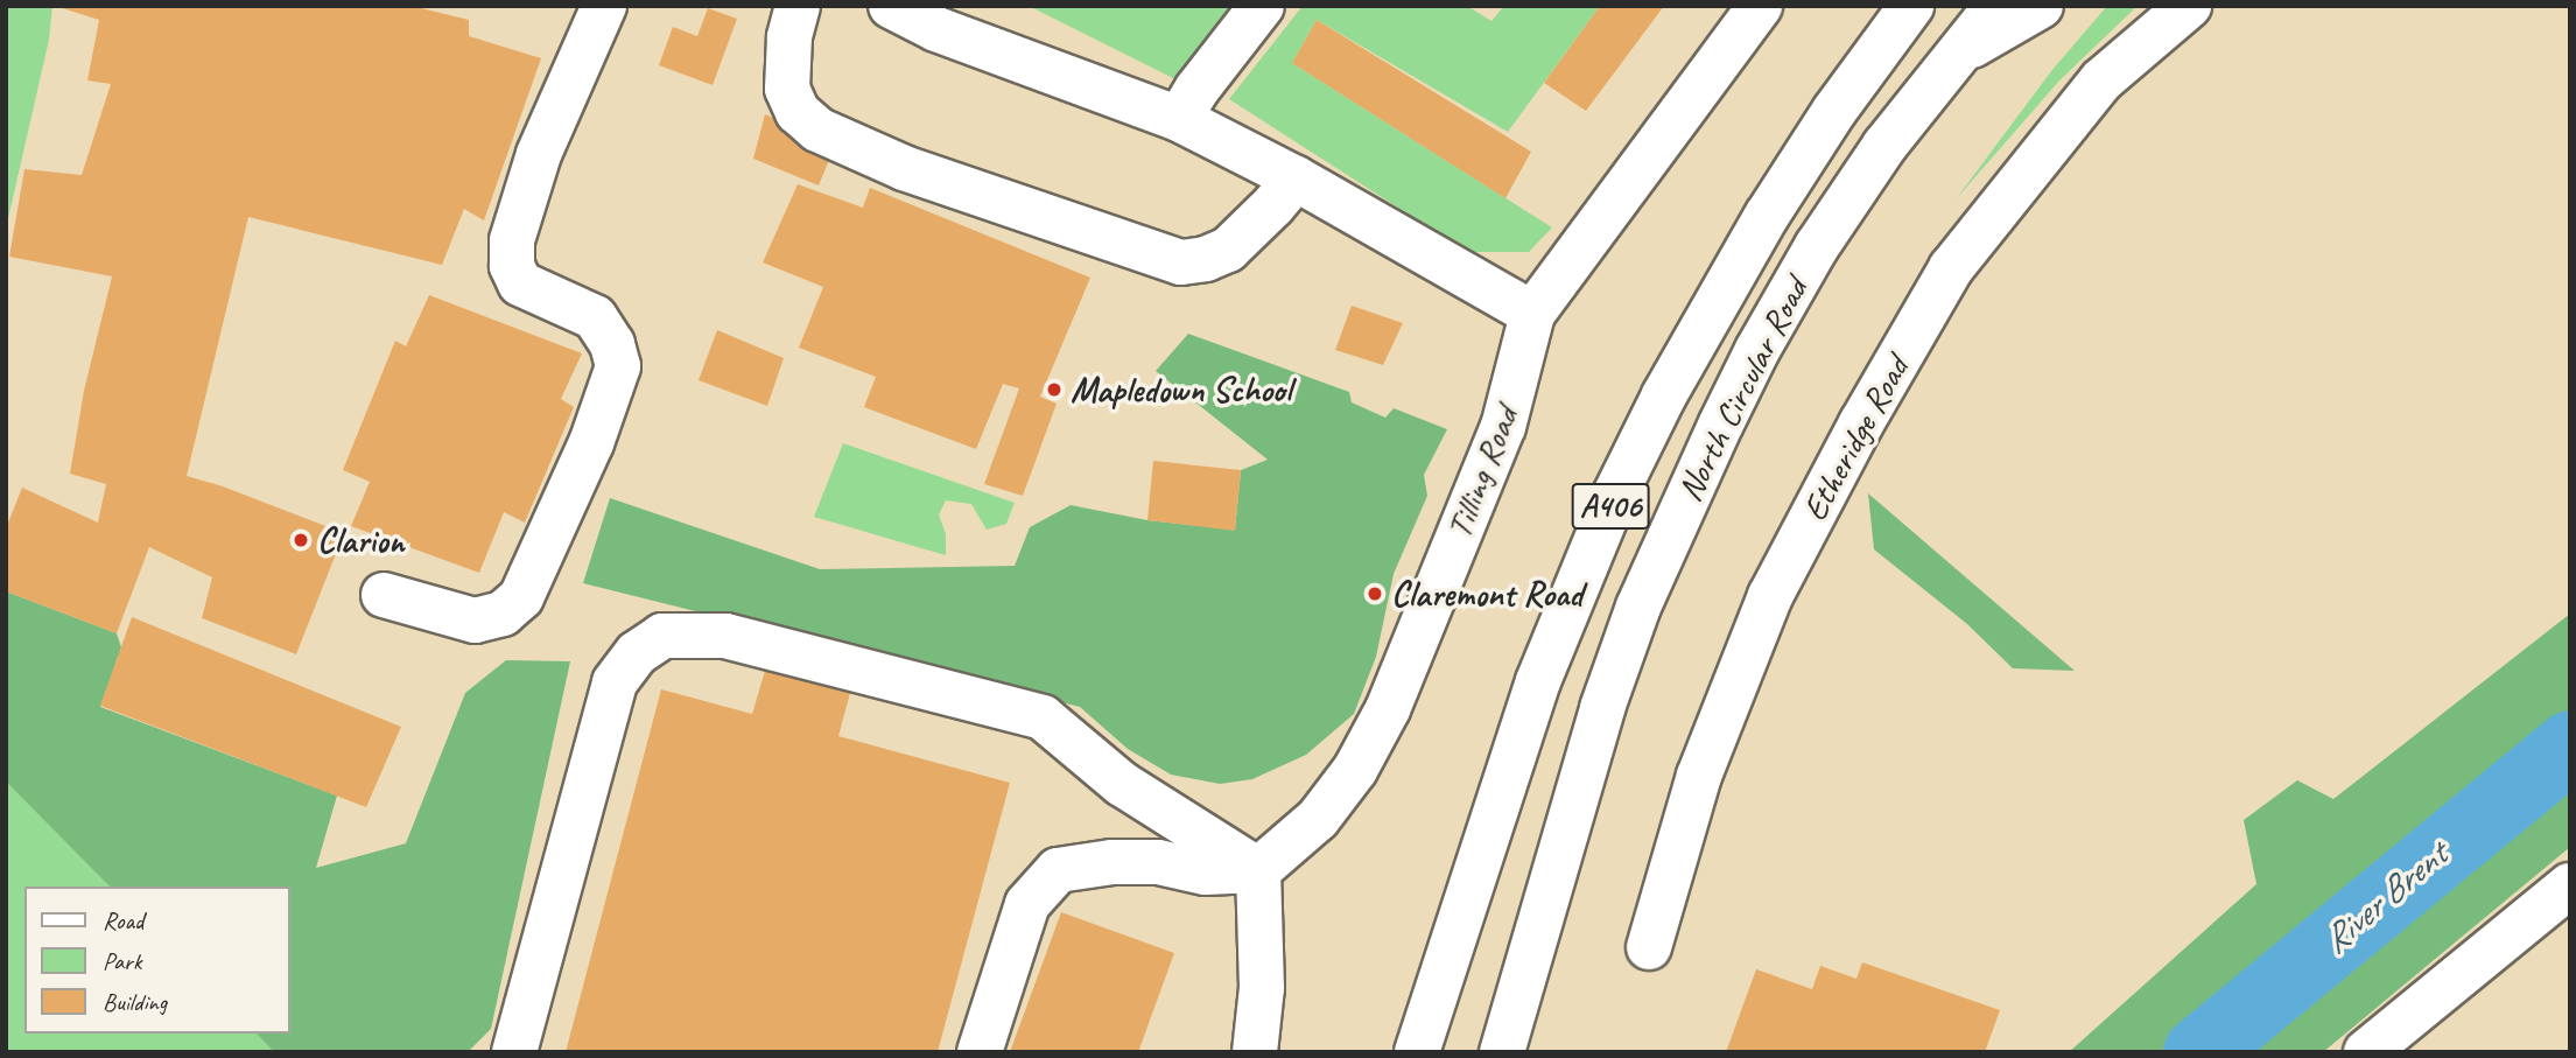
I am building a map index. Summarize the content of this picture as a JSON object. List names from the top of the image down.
{
  "streets": {
    "main road": [
      "North Circular Road",
      "Etheridge Road",
      "Tilling Road",
      "A406"
    ]
  },
  "crossings": [
    ["North Circular Road", "A406"]
  ],
  "water": ["River Brent"],
  "places": ["Mapledown School", "Clarion", "Claremont Road"],
  "legend": ["Road", "Park", "Building"]
}
